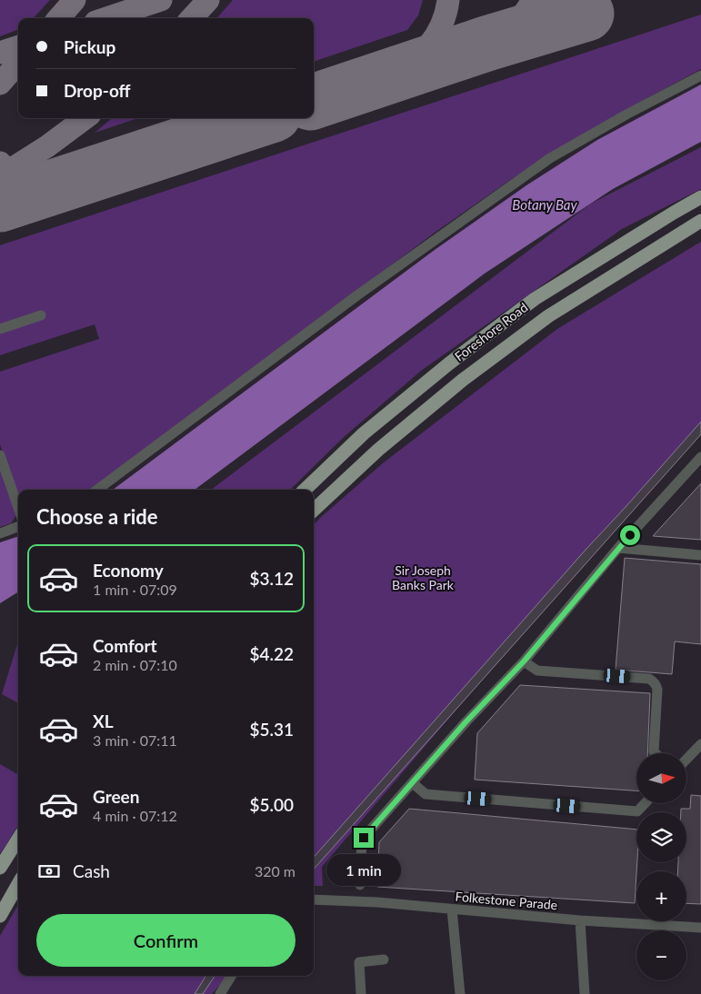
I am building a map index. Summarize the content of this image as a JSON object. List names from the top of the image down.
{
  "streets": {
    "main road": ["Foreshore Road"],
    "street": ["Folkestone Parade"]
  },
  "water": ["Botany Bay"],
  "parks": ["Sir Joseph Banks Park"],
  "north": "right",
  "page": {
    "banner": ["Pickup", "Drop-off"],
    "heading": "Choose a ride",
    "list": [
      {
        "name": "Economy",
        "note": "1 min · 07:09",
        "value": "$3.12"
      },
      {
        "name": "Comfort",
        "note": "2 min · 07:10",
        "value": "$4.22"
      },
      {
        "name": "XL",
        "note": "3 min · 07:11",
        "value": "$5.31"
      },
      {
        "name": "Green",
        "note": "4 min · 07:12",
        "value": "$5.00"
      }
    ],
    "map_buttons": ["+", "−"],
    "pay": ["Cash", "320 m"],
    "bubble": "1 min",
    "buttons": "Confirm"
  }
}
